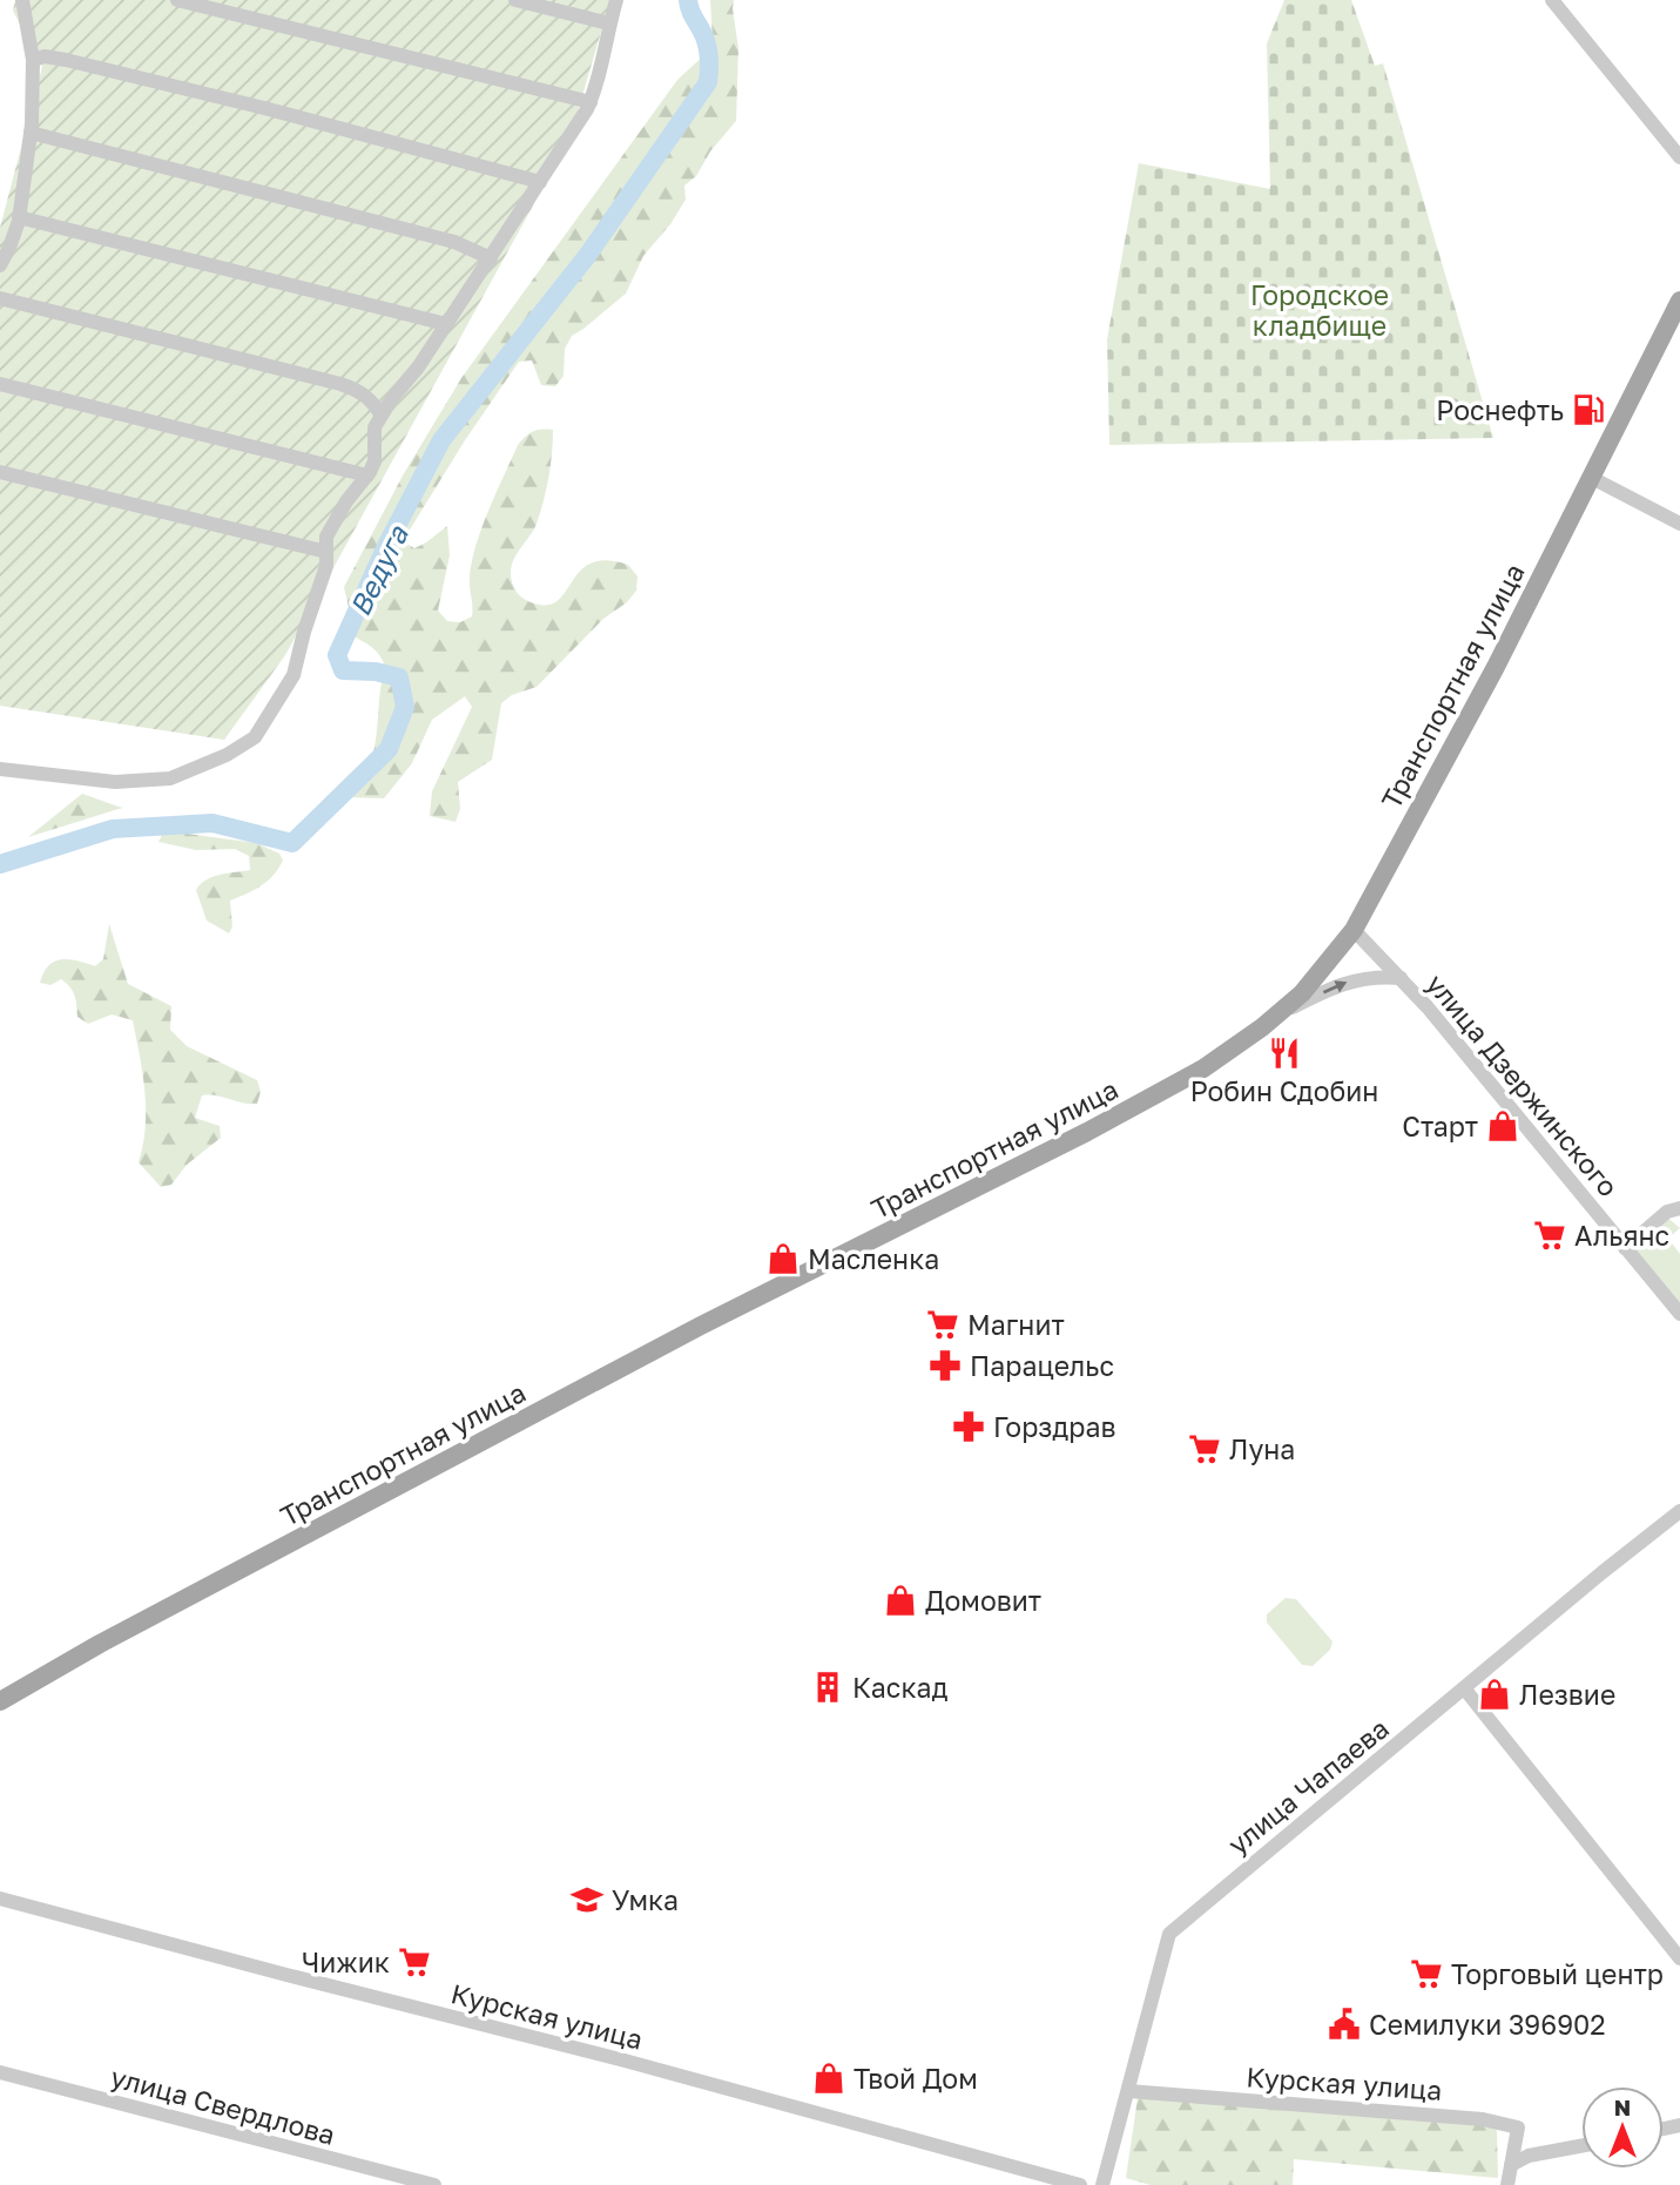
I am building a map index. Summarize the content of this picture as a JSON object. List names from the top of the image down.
{
  "streets": {
    "main road": ["Транспортная улица"],
    "street": [
      "улица Дзержинского",
      "улица Чапаева",
      "Курская улица",
      "улица Свердлова"
    ]
  },
  "crossings": [
    ["Транспортная улица", "улица Дзержинского"],
    ["улица Чапаева", "Курская улица"]
  ],
  "water": ["Ведуга"],
  "parks": ["Городское кладбище"],
  "places": {
    "fuel station": ["Роснефть"],
    "restaurant": ["Робин Сдобин"],
    "shop": [
      "Старт",
      "Масленка",
      "Домовит",
      "Лезвие",
      "Твой Дом"
    ],
    "supermarket": [
      "Альянс",
      "Магнит",
      "Луна",
      "Чижик",
      "Торговый центр"
    ],
    "pharmacy": ["Парацельс", "Горздрав"],
    "building": ["Каскад"],
    "school or university": ["Умка"],
    "public building": ["Семилуки 396902"]
  },
  "north": "top"
}
